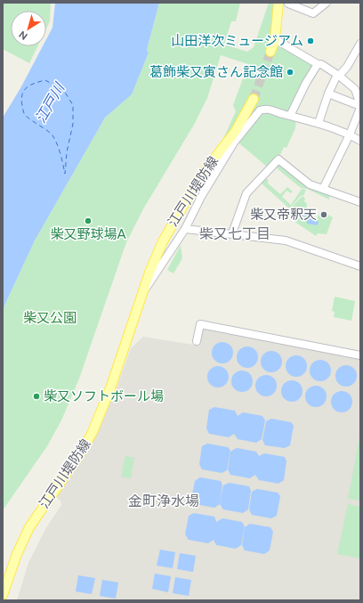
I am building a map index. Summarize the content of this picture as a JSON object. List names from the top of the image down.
{
  "streets": {
    "main road": ["江戸川堤防線"]
  },
  "districts": ["柴又七丁目", "金町浄水場"],
  "water": ["江戸川"],
  "parks": ["柴又公園"],
  "places": [
    "山田洋次ミュージアム",
    "葛飾柴又寅さん記念館",
    "柴又帝釈天",
    "柴又野球場A",
    "柴又ソフトボール場"
  ],
  "north": "bottom left"
}
